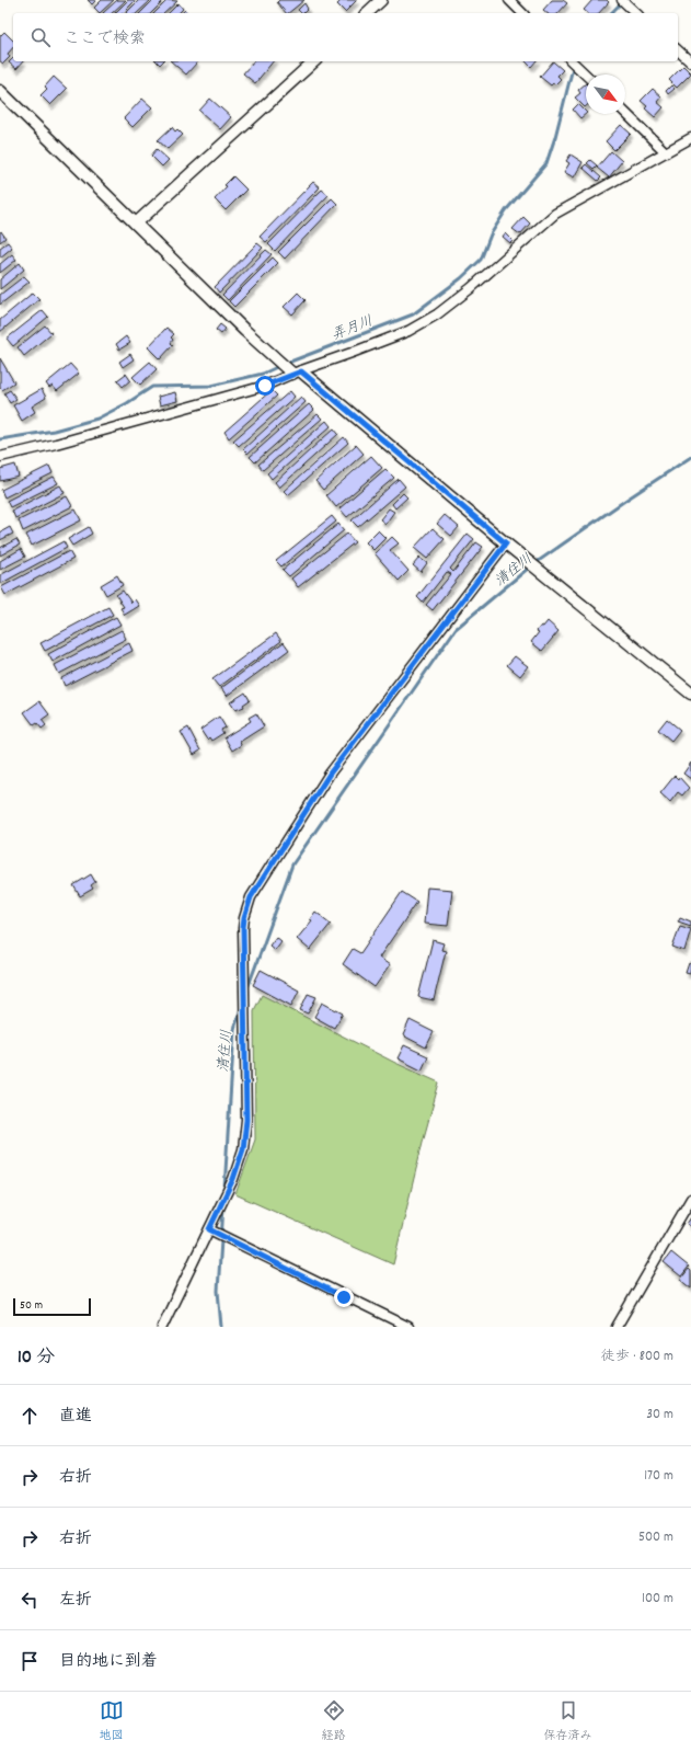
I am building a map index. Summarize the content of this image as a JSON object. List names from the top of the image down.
{
  "water": ["弄月川", "清住川"],
  "scale_bar": "50 m",
  "north": "bottom right",
  "page": {
    "search": "ここで検索",
    "scale": "50 m",
    "heading": ["10 分", "徒歩 · 800 m"],
    "list": [
      ["直進", "30 m"],
      ["右折", "170 m"],
      ["右折", "500 m"],
      ["左折", "100 m"],
      "目的地に到着"
    ],
    "nav": ["地図", "経路", "保存済み"]
  }
}
